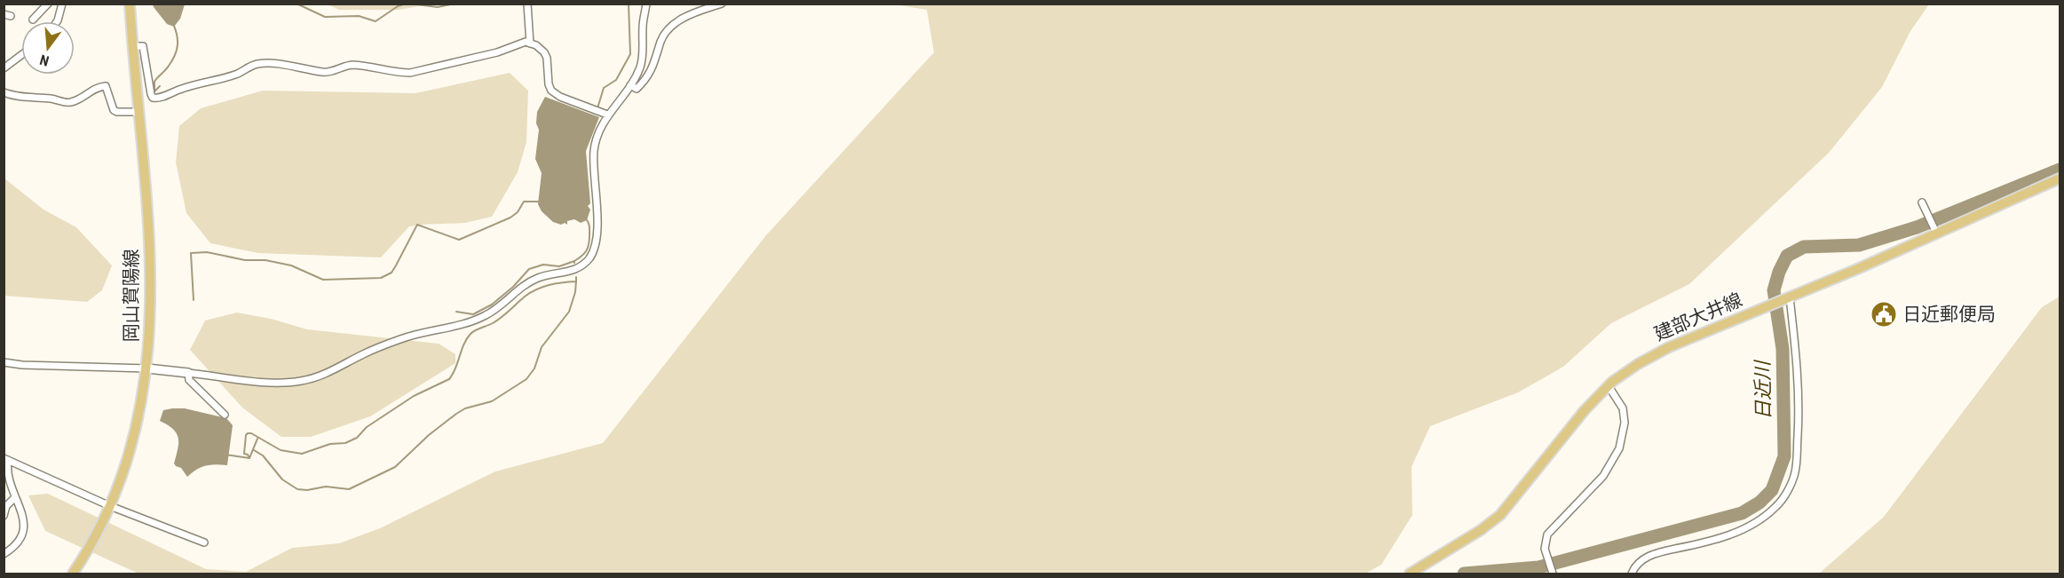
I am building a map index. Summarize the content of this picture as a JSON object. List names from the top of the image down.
{
  "streets": {
    "main road": ["岡山賀陽線", "建部大井線"]
  },
  "water": ["日近川"],
  "places": {
    "public building": ["日近郵便局"]
  },
  "north": "bottom"
}
